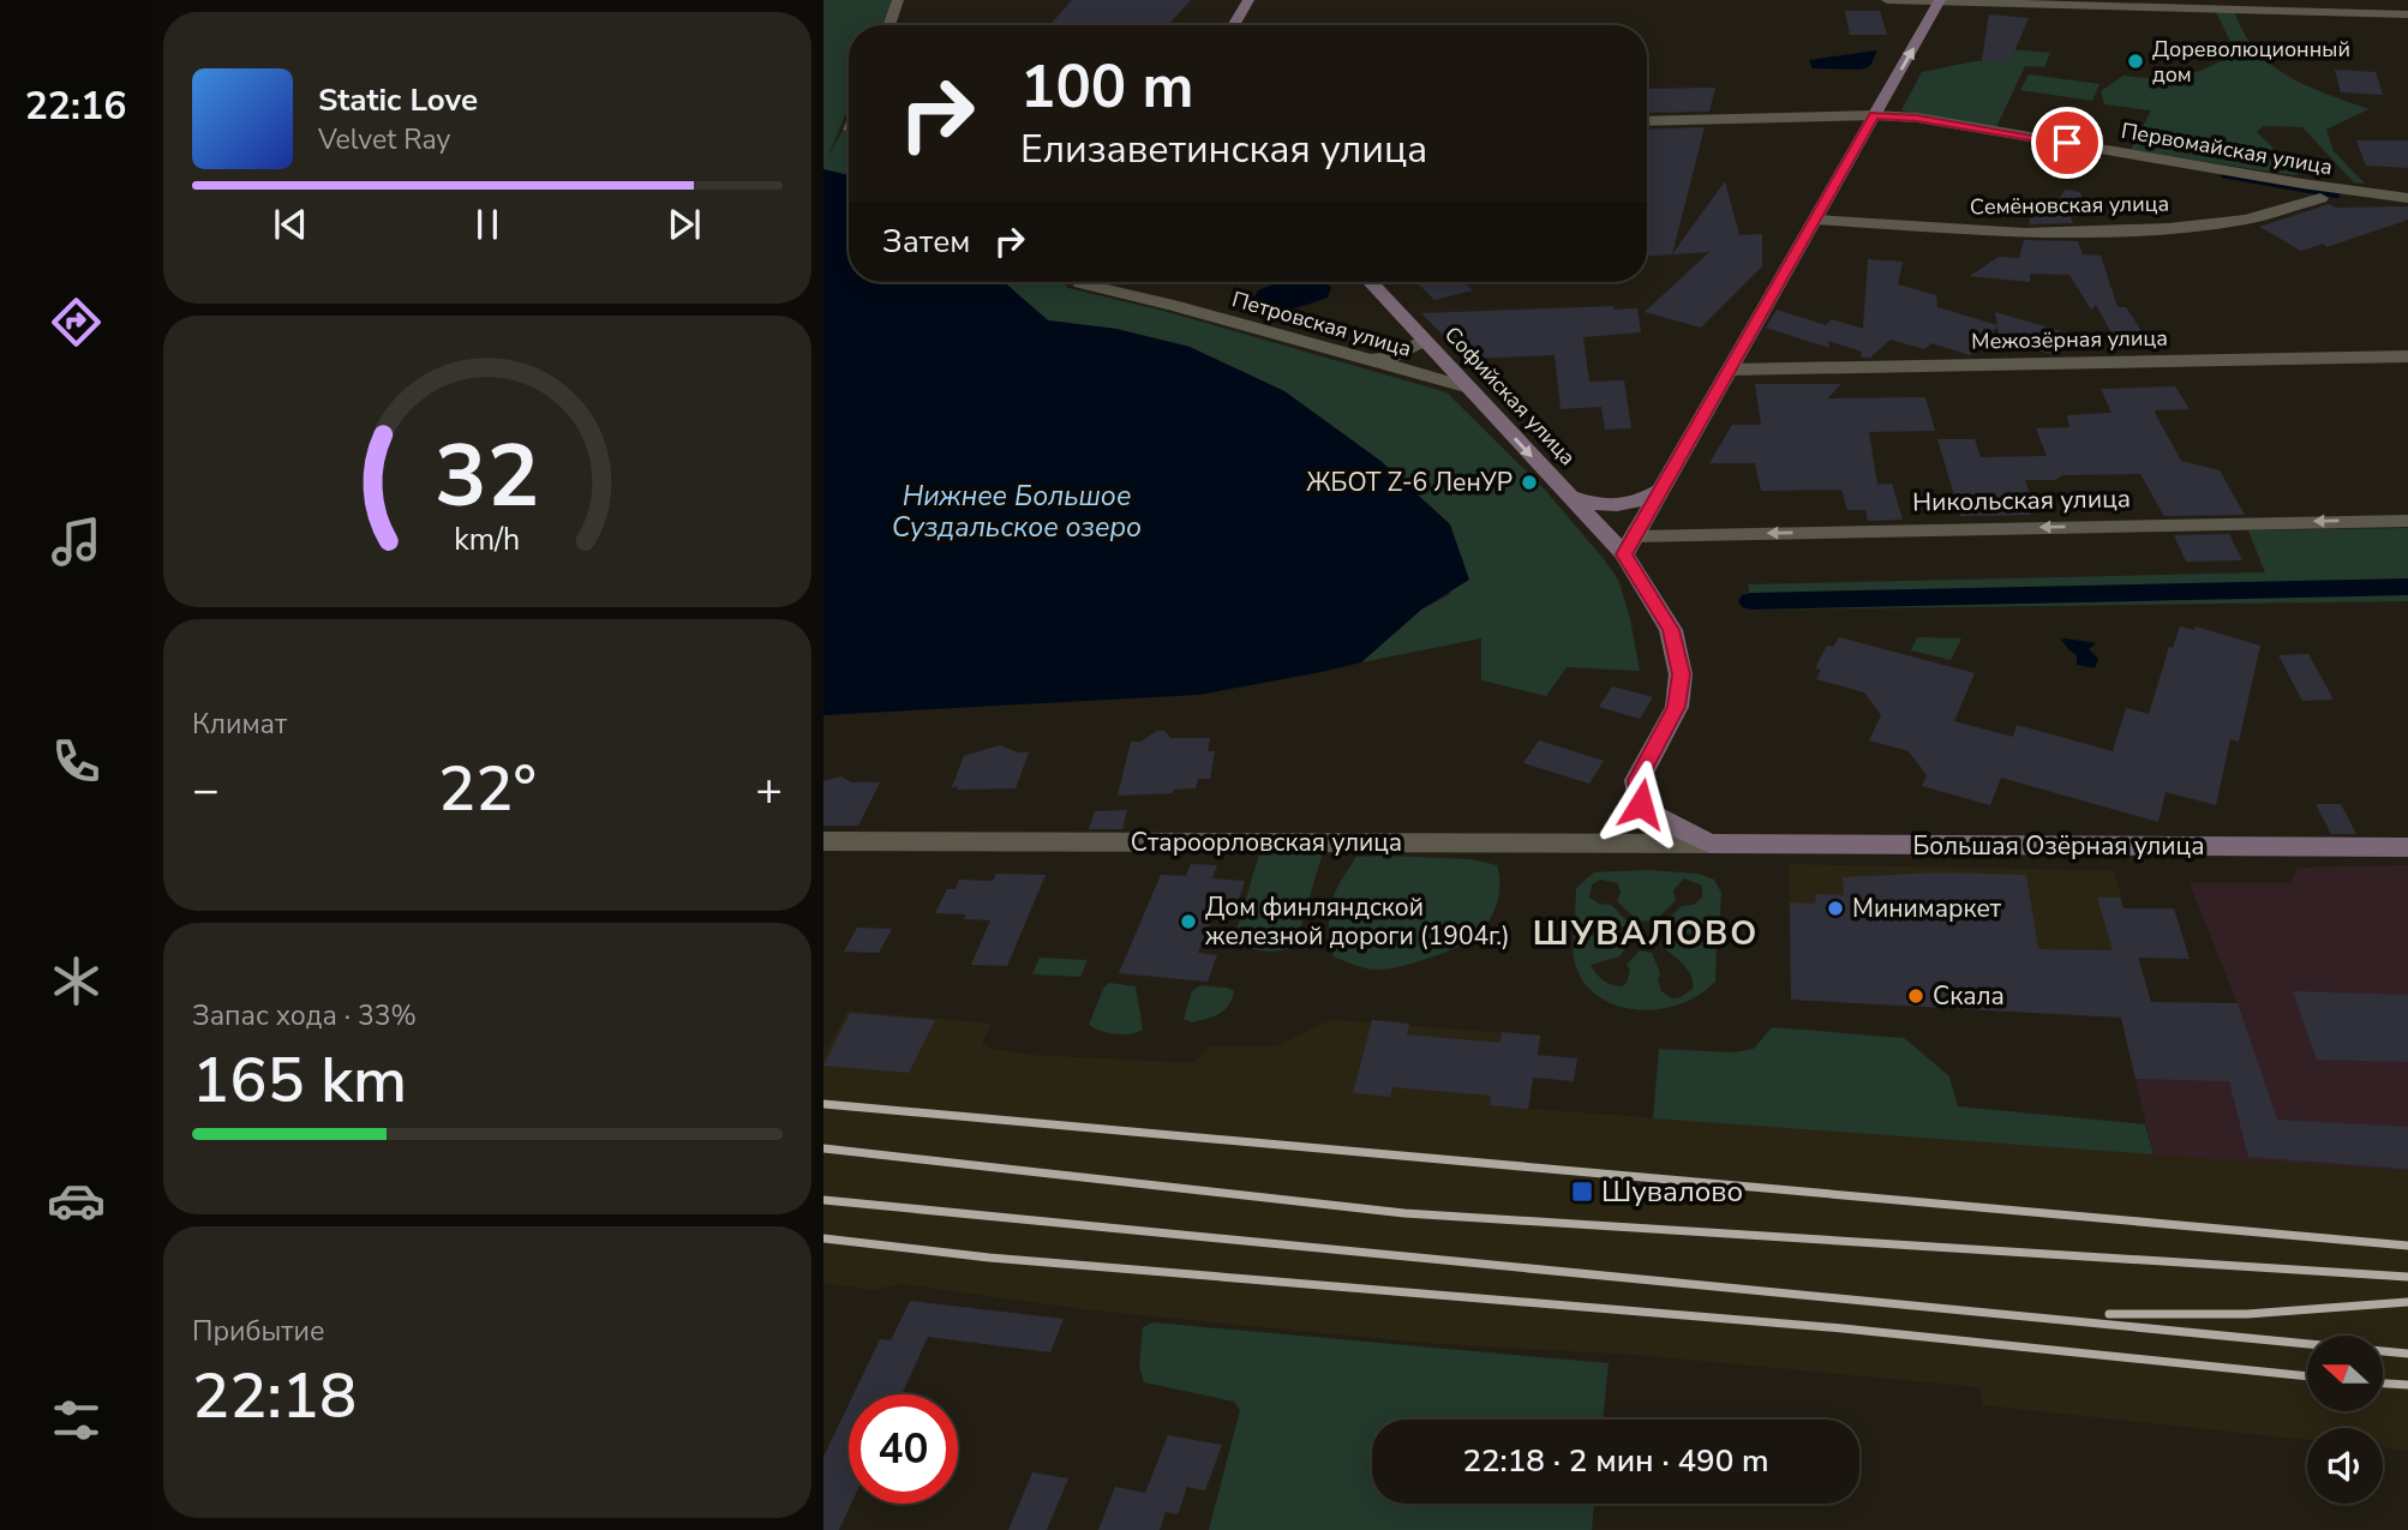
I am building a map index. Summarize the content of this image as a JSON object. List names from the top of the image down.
{
  "streets": {
    "street": [
      "Первомайская улица",
      "Семёновская улица",
      "Петровская улица",
      "Межозёрная улица",
      "Софийская улица",
      "Никольская улица",
      "Староорловская улица",
      "Большая Озёрная улица"
    ]
  },
  "crossings": [
    ["Петровская улица", "Софийская улица"],
    ["Софийская улица", "Никольская улица"],
    ["Софийская улица", "Староорловская улица"],
    ["Софийская улица", "Большая Озёрная улица"],
    ["Староорловская улица", "Большая Озёрная улица"]
  ],
  "one_way": ["Никольская улица"],
  "districts": ["ШУВАЛОВО"],
  "water": ["Нижнее Большое Суздальское озеро"],
  "places": {
    "other": [
      "Дореволюционный дом",
      "ЖБОТ Z-6 ЛенУР",
      "Минимаркет",
      "Дом финляндской железной дороги (1904г.)",
      "Скала"
    ],
    "transit": ["Шувалово"]
  },
  "north": "left",
  "page": {
    "tabs": "22:16",
    "turn": ["100 m", "Елизаветинская улица"],
    "song": ["Static Love", "Velvet Ray"],
    "then": "Затем",
    "tile": [
      "Климат",
      ["Запас хода · 33%", "165 km"],
      ["Прибытие", "22:18"]
    ],
    "heat": ["−", "22°", "+"],
    "limit": "40",
    "trip": "22:18 · 2 мин · 490 m",
    "gauge": ["32", "km/h"]
  }
}
